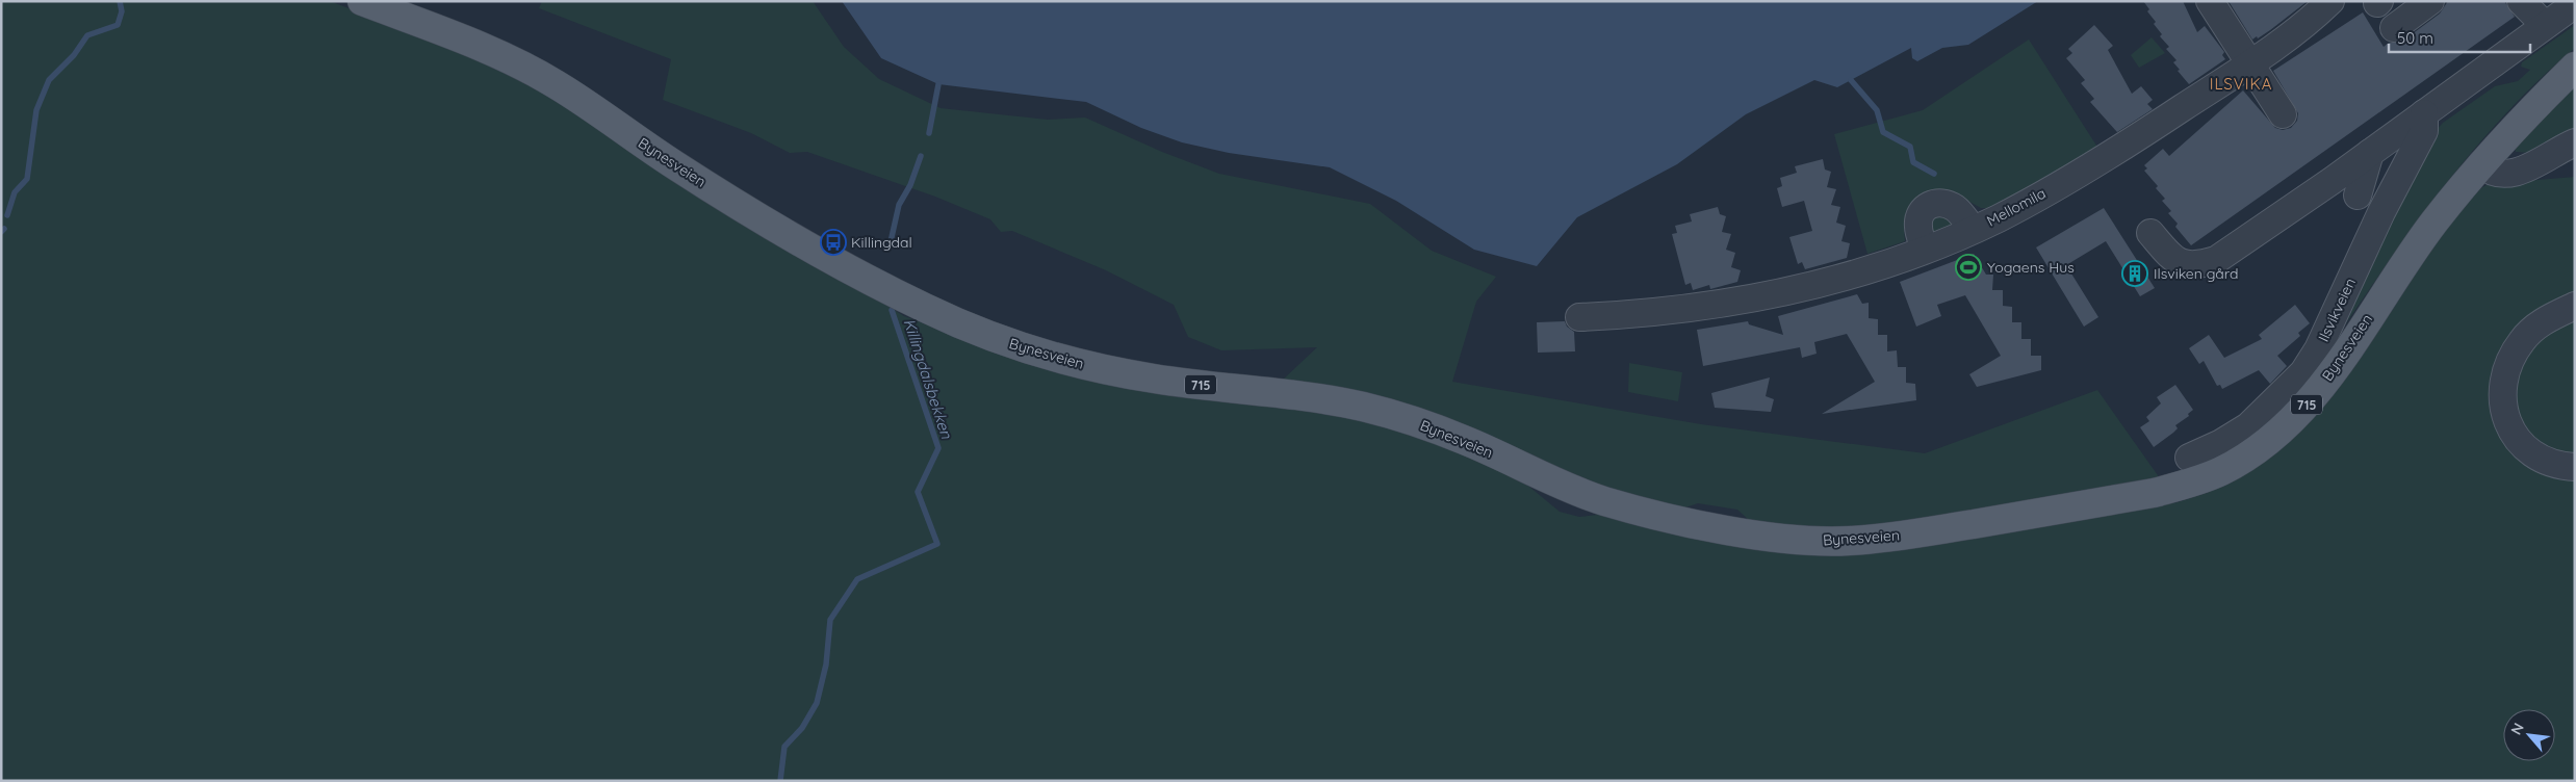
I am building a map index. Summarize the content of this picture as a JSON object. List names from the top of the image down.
{
  "streets": {
    "main road": ["Bynesveien", "715"],
    "street": ["Mellomila", "Ilsvikveien"]
  },
  "districts": ["ILSVIKA"],
  "water": ["Killingdalsbekken"],
  "places": {
    "bus stop": ["Killingdal"],
    "sports": ["Yogaens Hus"],
    "building": ["Ilsviken gård"]
  },
  "scale_bar": "50 m",
  "north": "top left"
}
